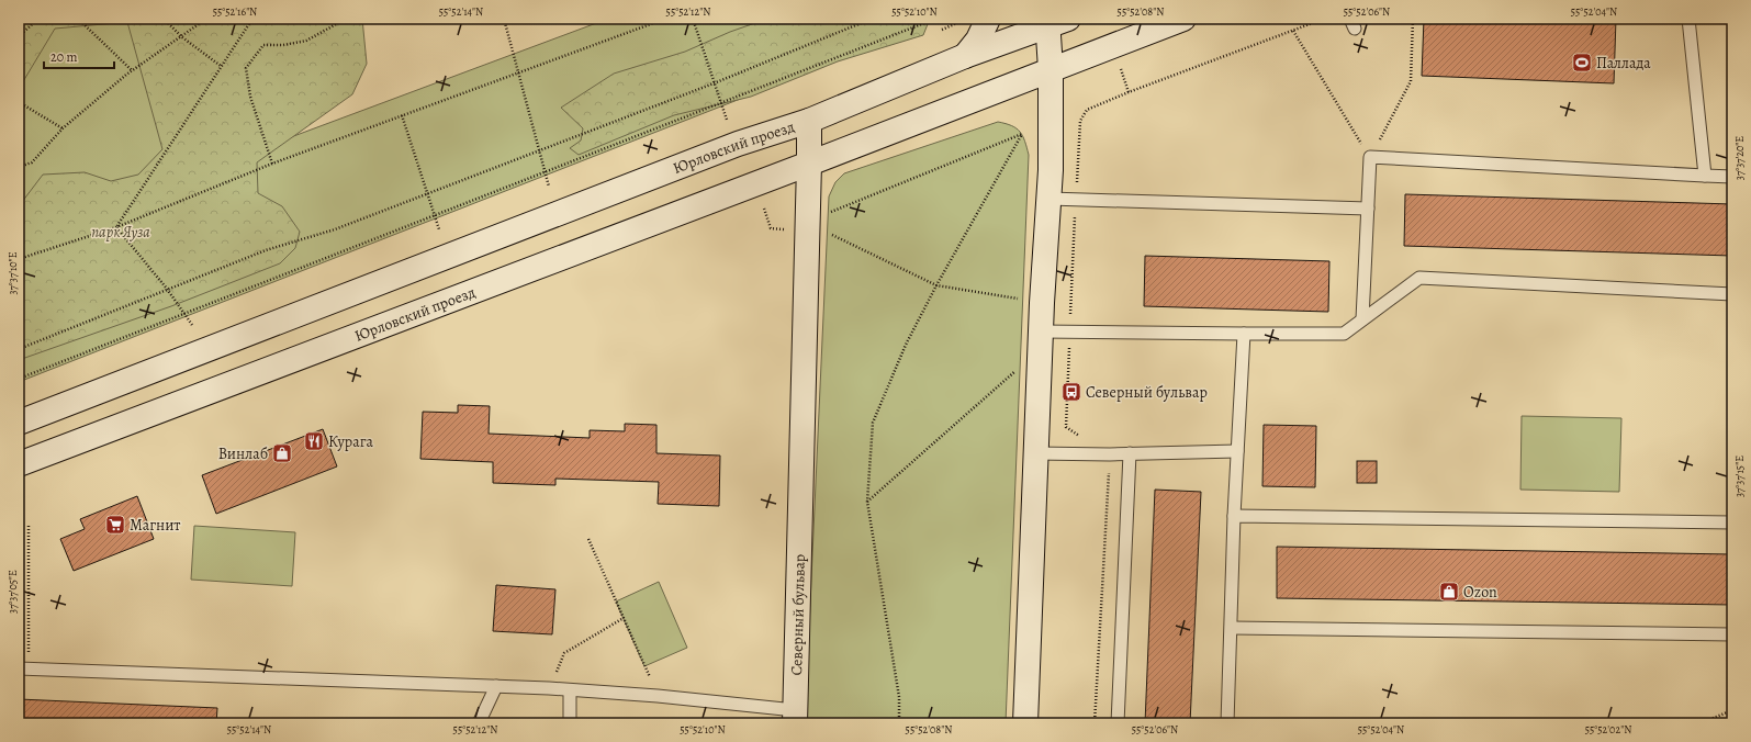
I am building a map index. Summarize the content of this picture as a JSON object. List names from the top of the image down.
{
  "streets": {
    "main road": ["Юрловский проезд", "Северный бульвар"]
  },
  "crossings": [
    ["Юрловский проезд", "Северный бульвар"]
  ],
  "parks": ["парк Яуза"],
  "places": {
    "sports": ["Паллада"],
    "bus stop": ["Северный бульвар"],
    "restaurant": ["Курага"],
    "shop": ["Винлаб", "Ozon"],
    "supermarket": ["Магнит"]
  },
  "scale_bar": "20 m",
  "coordinates": [
    "55°52'16\"N",
    "55°52'14\"N",
    "55°52'12\"N",
    "55°52'10\"N",
    "55°52'08\"N",
    "55°52'06\"N",
    "55°52'04\"N",
    "37°37'20\"E",
    "37°37'10\"E",
    "37°37'15\"E",
    "37°37'05\"E",
    "55°52'02\"N"
  ]
}
